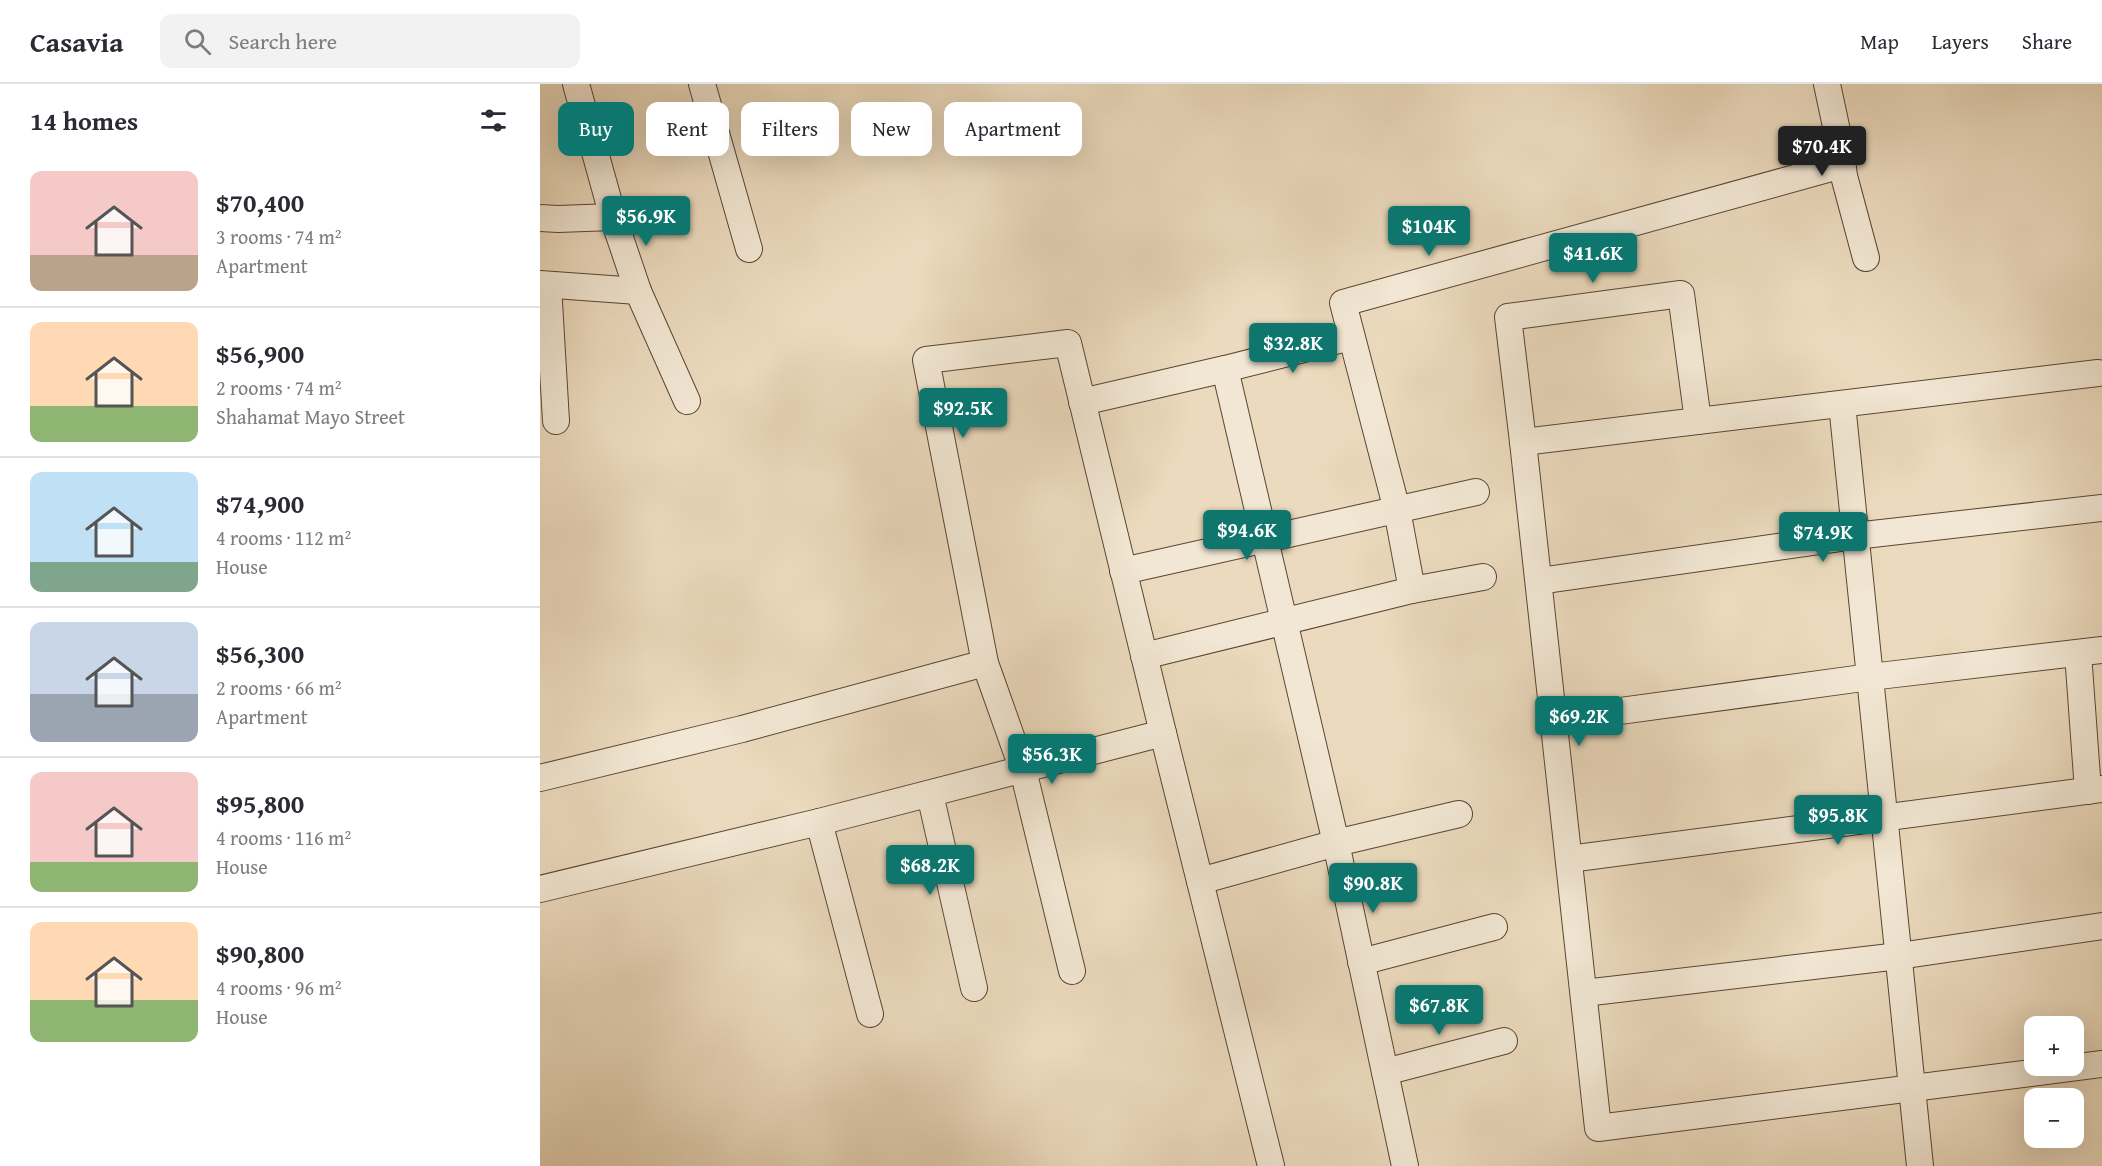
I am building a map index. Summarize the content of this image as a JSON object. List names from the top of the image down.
{
  "page": {
    "header": "Casavia",
    "search": "Search here",
    "nav": ["Map", "Layers", "Share"],
    "heading": "14 homes",
    "chip": [
      "Buy",
      "Rent",
      "Filters",
      "New",
      "Apartment"
    ],
    "price": [
      "$70.4K",
      "$56.9K",
      "$104K",
      "$41.6K",
      "$32.8K",
      "$92.5K",
      "$94.6K",
      "$74.9K",
      "$69.2K",
      "$56.3K",
      "$95.8K",
      "$68.2K",
      "$90.8K",
      "$67.8K"
    ],
    "list": [
      {
        "name": "$70,400",
        "note": "3 rooms · 74 m² · Apartment"
      },
      {
        "name": "$56,900",
        "note": "2 rooms · 74 m² · Shahamat Mayo Street"
      },
      {
        "name": "$74,900",
        "note": "4 rooms · 112 m² · House"
      },
      {
        "name": "$56,300",
        "note": "2 rooms · 66 m² · Apartment"
      },
      {
        "name": "$95,800",
        "note": "4 rooms · 116 m² · House"
      },
      {
        "name": "$90,800",
        "note": "4 rooms · 96 m² · House"
      }
    ],
    "map_buttons": ["+", "−"]
  }
}
